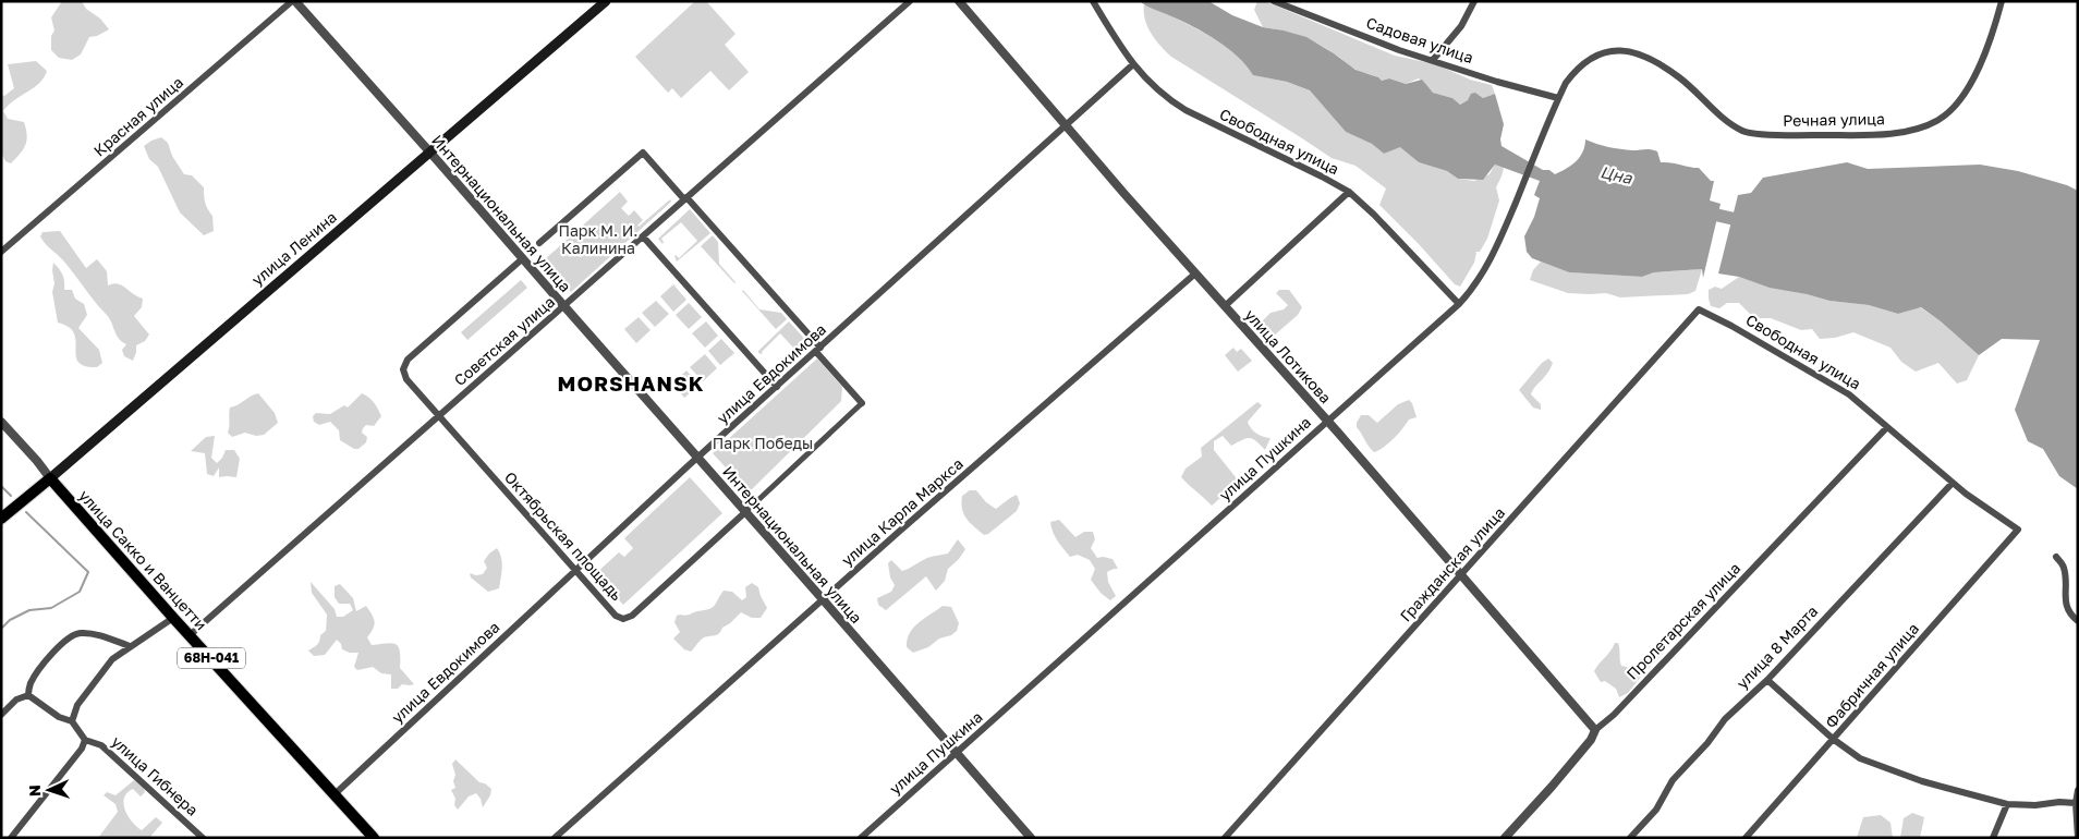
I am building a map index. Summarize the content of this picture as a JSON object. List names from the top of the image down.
{
  "streets": {
    "main road": ["улица Ленина", "улица Сакко и Ванцетти", "68Н-041"],
    "street": [
      "Садовая улица",
      "Красная улица",
      "Речная улица",
      "Свободная улица",
      "Интернациональная улица",
      "Советская улица",
      "улица Лотикова",
      "улица Евдокимова",
      "улица Пушкина",
      "улица Карла Маркса",
      "Октябрьская площадь",
      "Гражданская улица",
      "Пролетарская улица",
      "улица 8 Марта",
      "Фабричная улица",
      "улица Гибнера"
    ]
  },
  "crossings": [
    ["Садовая улица", "улица Пушкина"],
    ["Красная улица", "Интернациональная улица"],
    ["Речная улица", "улица Пушкина"],
    ["Свободная улица", "улица Евдокимова"],
    ["Свободная улица", "улица Пушкина"],
    ["Свободная улица", "Гражданская улица"],
    ["Свободная улица", "Пролетарская улица"],
    ["Свободная улица", "улица 8 Марта"],
    ["Свободная улица", "Фабричная улица"],
    ["Интернациональная улица", "улица Ленина"],
    ["Интернациональная улица", "Советская улица"],
    ["Интернациональная улица", "улица Евдокимова"],
    ["Интернациональная улица", "улица Пушкина"],
    ["Интернациональная улица", "улица Карла Маркса"],
    ["Интернациональная улица", "Октябрьская площадь"],
    ["улица Ленина", "улица Сакко и Ванцетти"],
    ["Советская улица", "Октябрьская площадь"],
    ["Советская улица", "улица Сакко и Ванцетти"],
    ["улица Лотикова", "улица Евдокимова"],
    ["улица Лотикова", "улица Пушкина"],
    ["улица Лотикова", "улица Карла Маркса"],
    ["улица Лотикова", "Гражданская улица"],
    ["улица Лотикова", "Пролетарская улица"],
    ["улица Евдокимова", "Октябрьская площадь"],
    ["улица Евдокимова", "улица Сакко и Ванцетти"]
  ],
  "districts": ["MORSHANSK"],
  "water": ["Цна"],
  "parks": ["Парк М. И. Калинина", "Парк Победы"],
  "north": "left"
}
